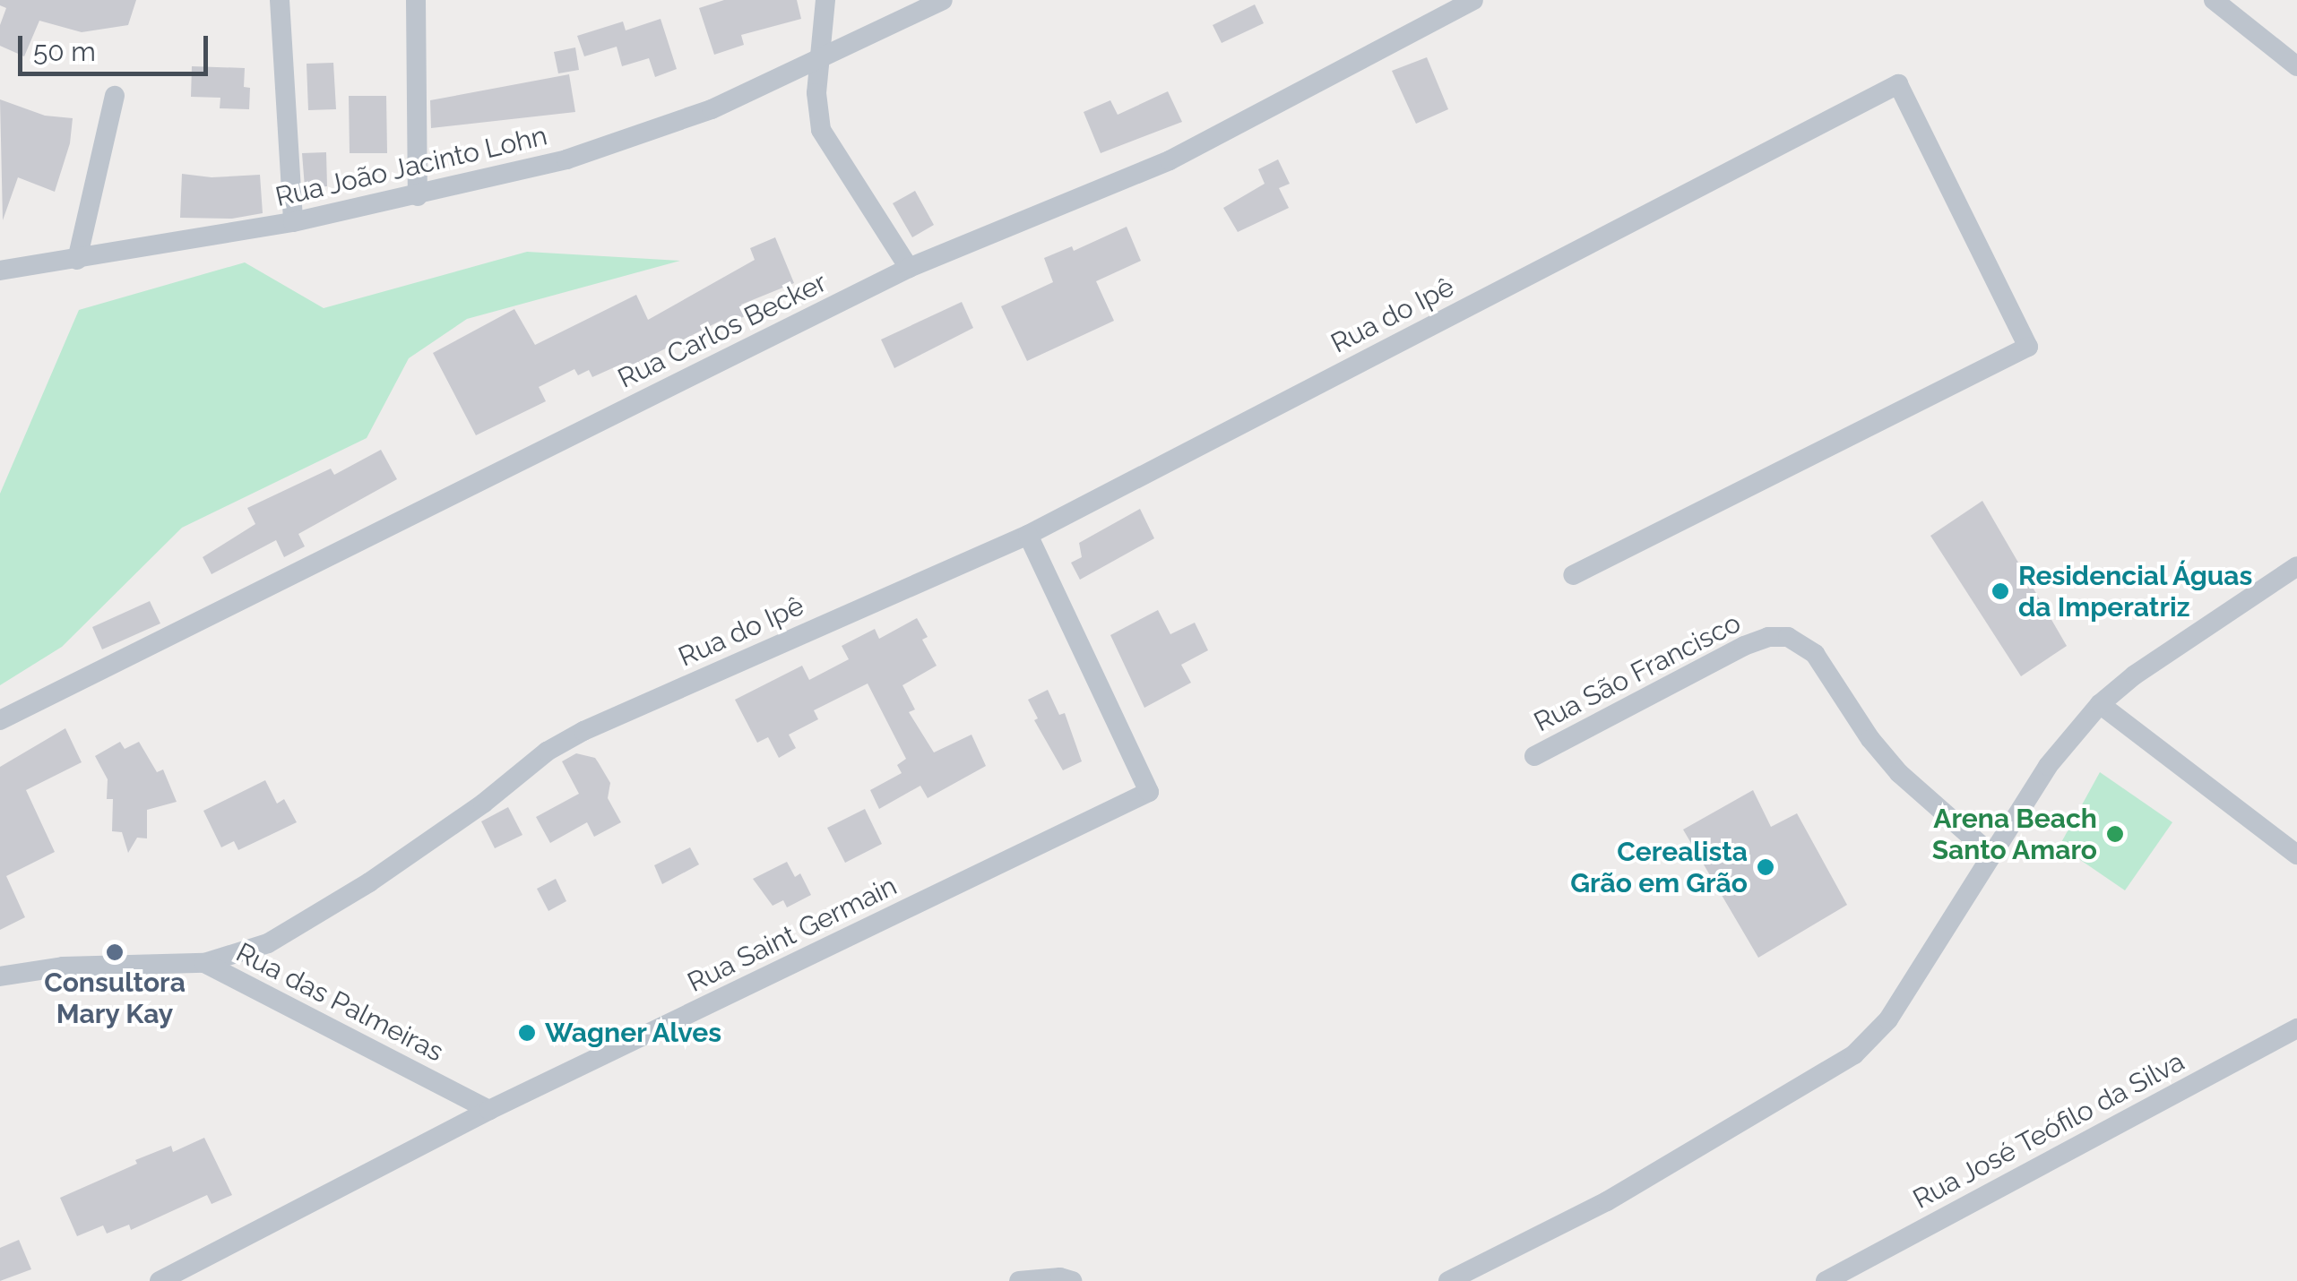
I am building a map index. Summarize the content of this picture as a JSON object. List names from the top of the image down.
{
  "streets": {
    "street": [
      "Rua João Jacinto Lohn",
      "Rua do Ipê",
      "Rua Carlos Becker",
      "Rua São Francisco",
      "Rua Saint Germain",
      "Rua das Palmeiras",
      "Rua José Teófilo da Silva"
    ]
  },
  "crossings": [
    ["Rua do Ipê", "Rua Saint Germain"],
    ["Rua do Ipê", "Rua das Palmeiras"],
    ["Rua Saint Germain", "Rua das Palmeiras"]
  ],
  "places": [
    "Residencial Águas da Imperatriz",
    "Arena Beach Santo Amaro",
    "Cerealista Grão em Grão",
    "Consultora Mary Kay",
    "Wagner Alves"
  ],
  "scale_bar": "50 m"
}
